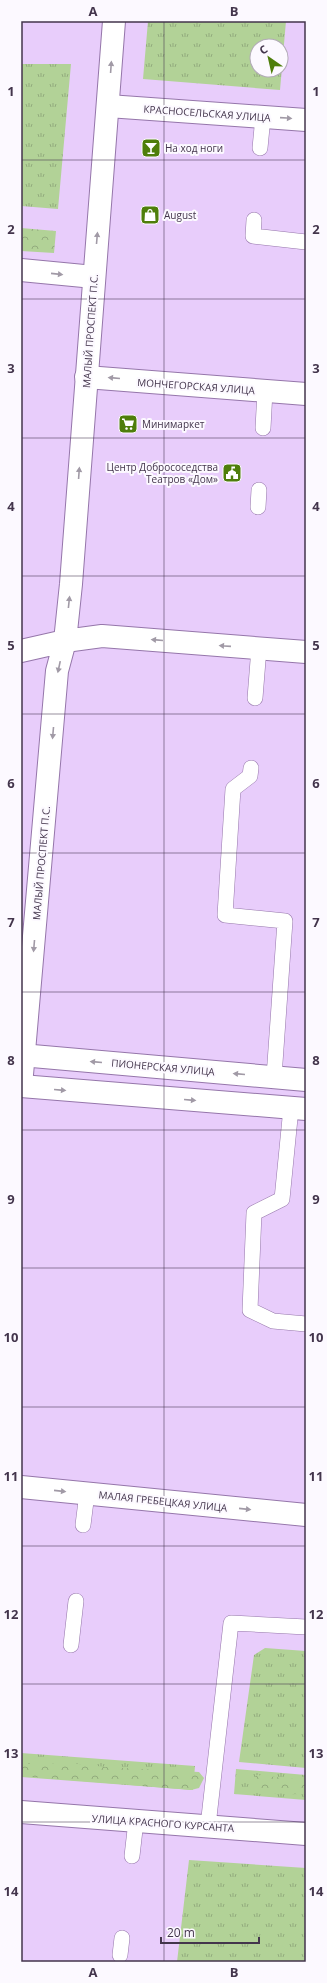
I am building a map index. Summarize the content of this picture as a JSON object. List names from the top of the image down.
{
  "streets": {
    "street": [
      "КРАСНОСЕЛЬСКАЯ УЛИЦА",
      "МАЛЫЙ ПРОСПЕКТ П.С.",
      "МОНЧЕГОРСКАЯ УЛИЦА",
      "ПИОНЕРСКАЯ УЛИЦА",
      "МАЛАЯ ГРЕБЕЦКАЯ УЛИЦА",
      "УЛИЦА КРАСНОГО КУРСАНТА"
    ]
  },
  "crossings": [
    ["КРАСНОСЕЛЬСКАЯ УЛИЦА", "МАЛЫЙ ПРОСПЕКТ П.С."],
    ["МАЛЫЙ ПРОСПЕКТ П.С.", "МОНЧЕГОРСКАЯ УЛИЦА"],
    ["МАЛЫЙ ПРОСПЕКТ П.С.", "ПИОНЕРСКАЯ УЛИЦА"]
  ],
  "one_way": ["МОНЧЕГОРСКАЯ УЛИЦА", "МАЛАЯ ГРЕБЕЦКАЯ УЛИЦА"],
  "places": {
    "bar": ["На ход ноги"],
    "shop": ["August"],
    "supermarket": ["Минимаркет"],
    "public building": ["Центр Добрососедства Театров «Дом»"]
  },
  "scale_bar": "20 m",
  "north": "top left",
  "grid": {
    "columns": ["A", "B"],
    "rows": [
      "1",
      "2",
      "3",
      "4",
      "5",
      "6",
      "7",
      "8",
      "9",
      "10",
      "11",
      "12",
      "13",
      "14"
    ]
  }
}
